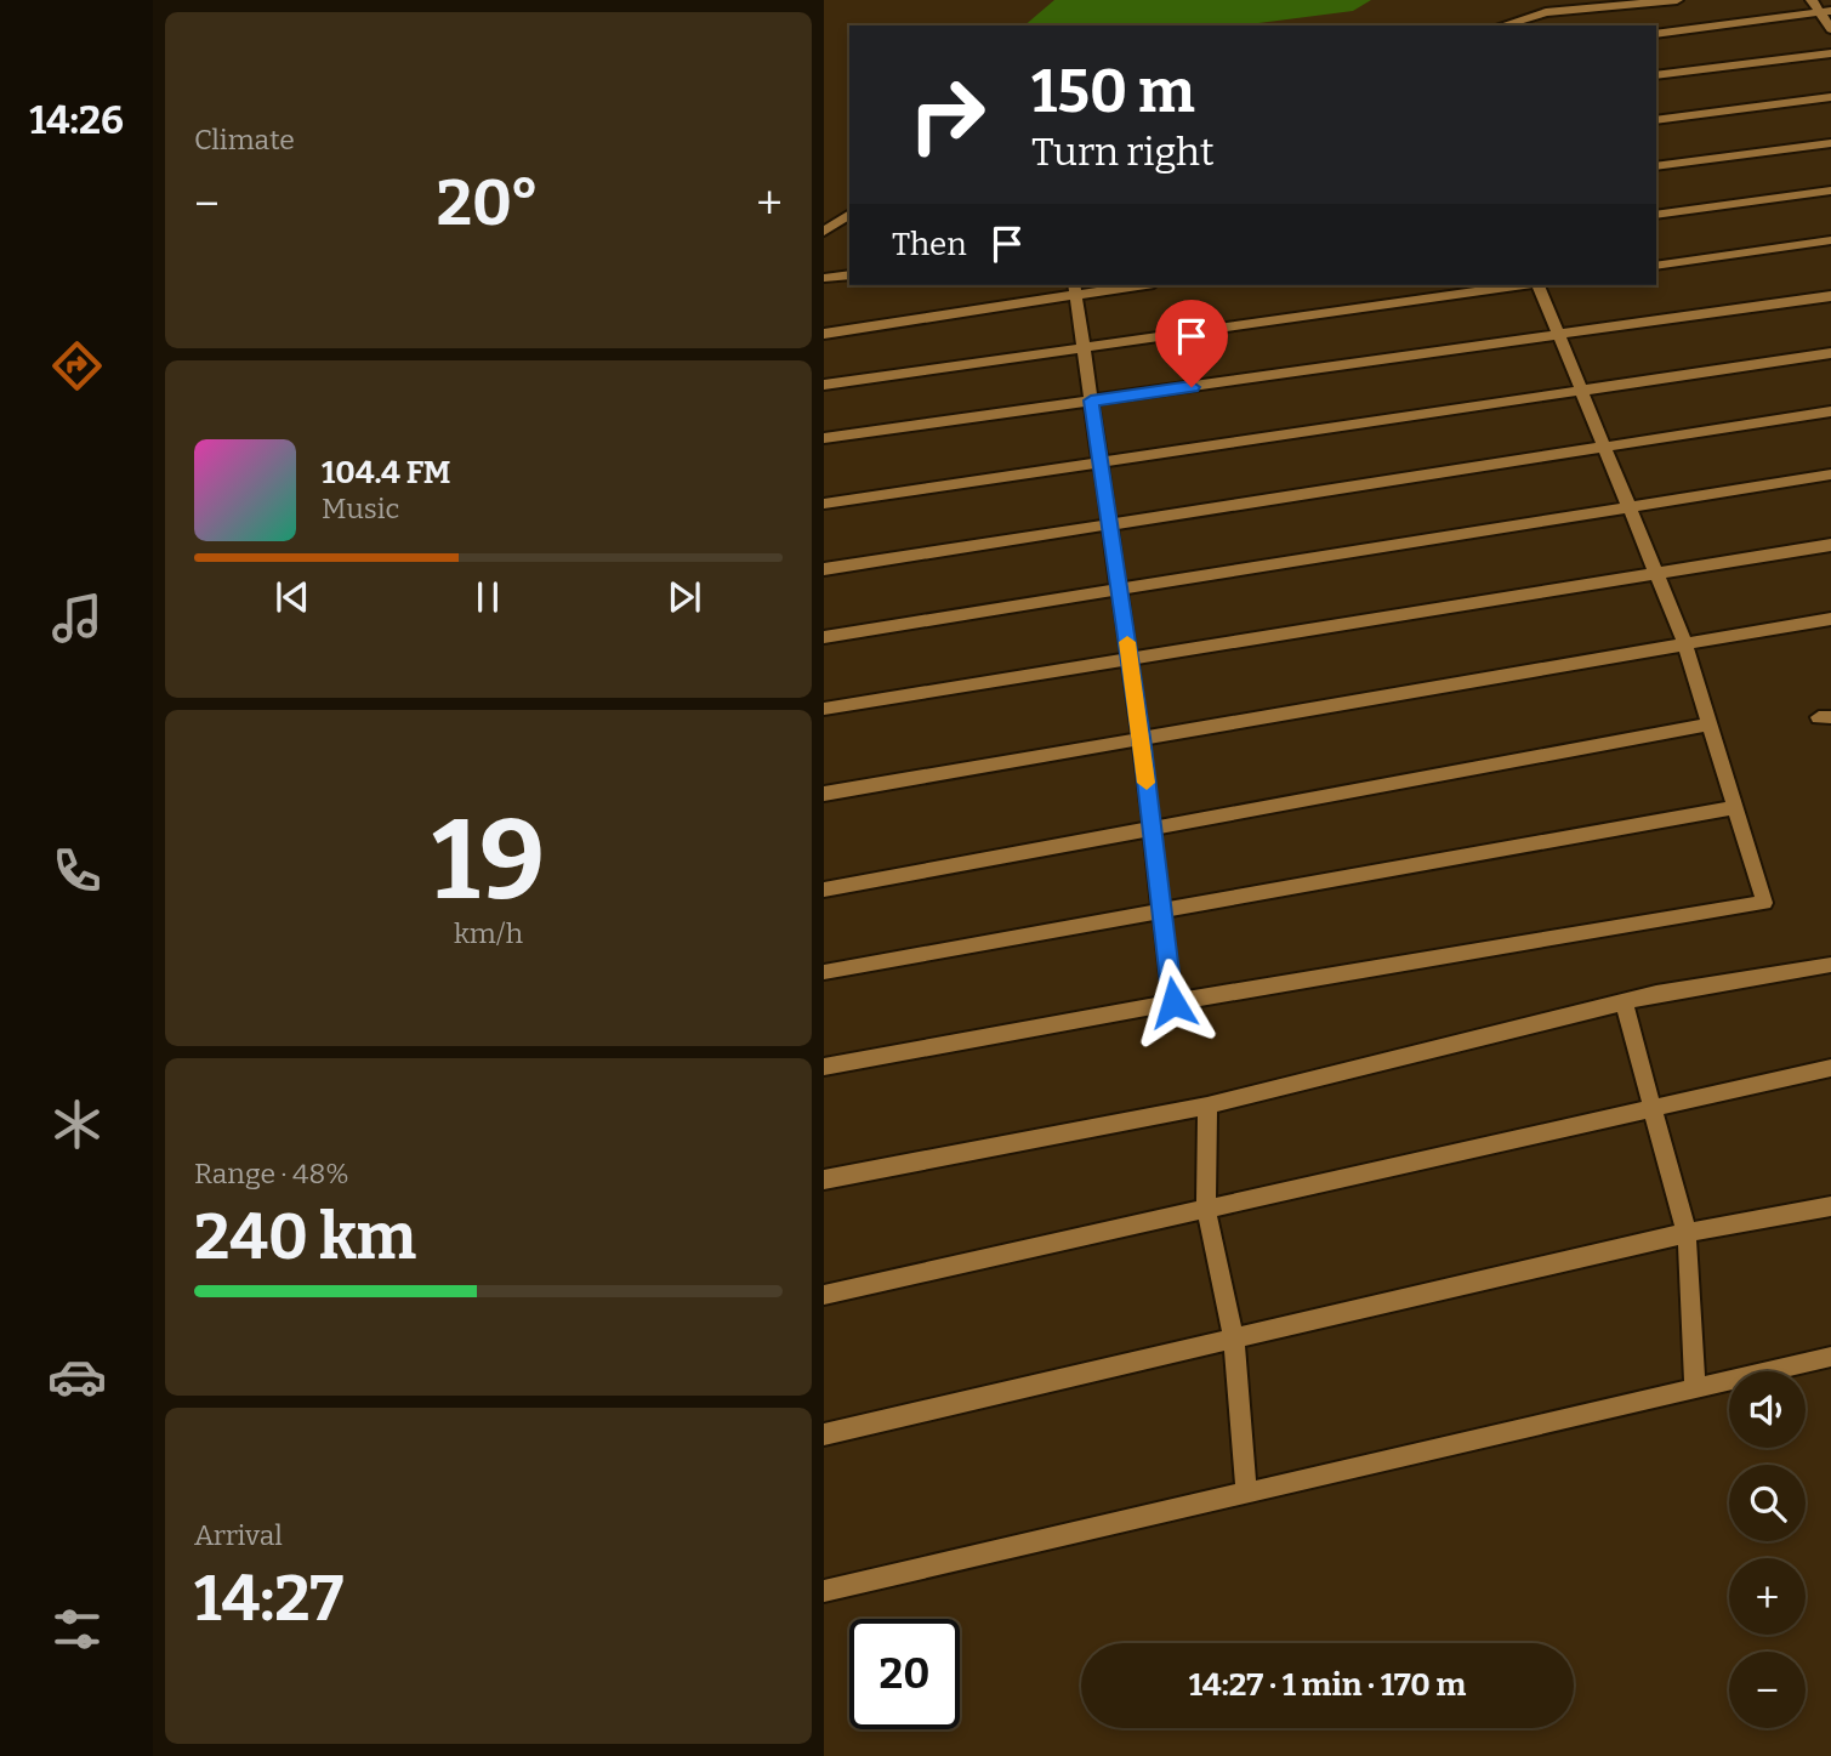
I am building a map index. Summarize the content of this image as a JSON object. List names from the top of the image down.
{
  "page": {
    "tabs": "14:26",
    "tile": [
      "Climate",
      ["19", "km/h"],
      ["Range · 48%", "240 km"],
      ["Arrival", "14:27"]
    ],
    "turn": ["150 m", "Turn right"],
    "heat": ["−", "20°", "+"],
    "then": "Then",
    "song": ["104.4 FM", "Music"],
    "map_buttons": ["+", "−"],
    "limit": "20",
    "trip": "14:27 · 1 min · 170 m"
  }
}
